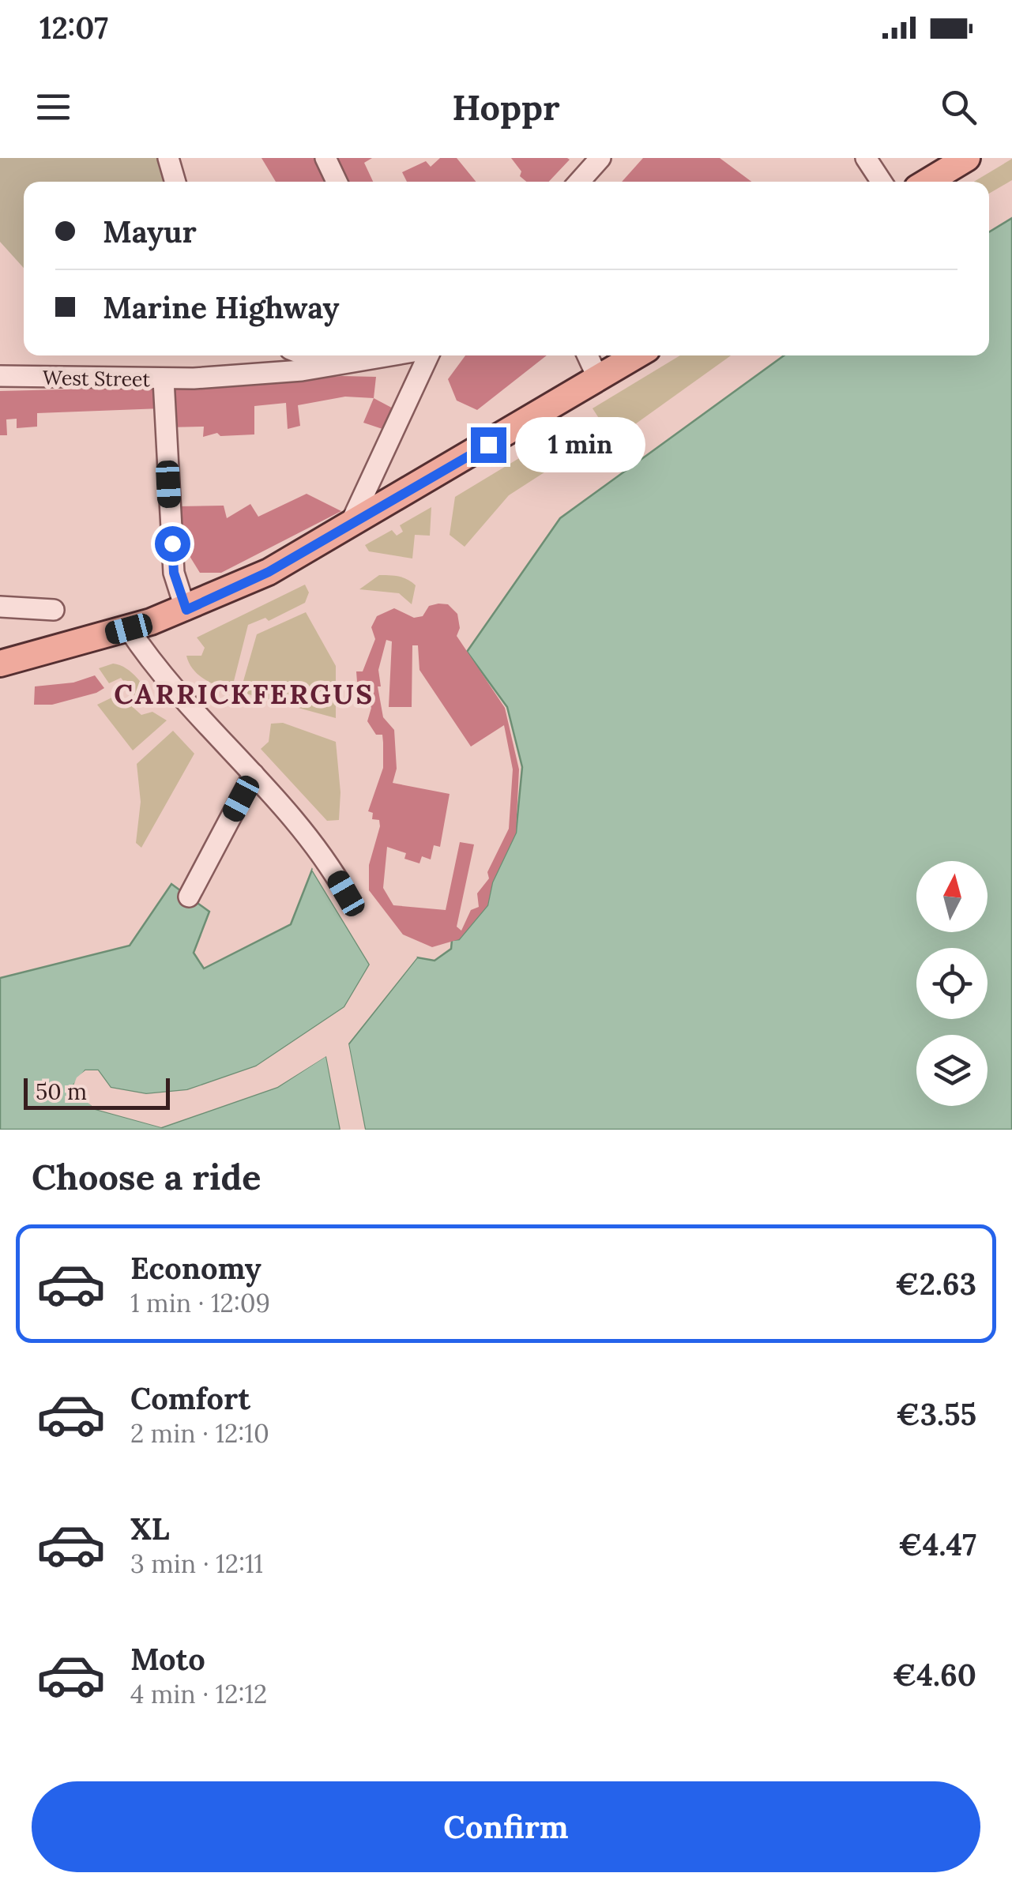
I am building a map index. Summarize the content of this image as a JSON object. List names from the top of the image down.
{
  "streets": {
    "street": ["West Street"]
  },
  "districts": ["CARRICKFERGUS"],
  "scale_bar": "50 m",
  "north": "top",
  "page": {
    "status": "12:07",
    "header": "Hoppr",
    "banner": ["Mayur", "Marine Highway"],
    "bubble": "1 min",
    "scale": "50 m",
    "heading": "Choose a ride",
    "list": [
      {
        "name": "Economy",
        "note": "1 min · 12:09",
        "value": "€2.63"
      },
      {
        "name": "Comfort",
        "note": "2 min · 12:10",
        "value": "€3.55"
      },
      {
        "name": "XL",
        "note": "3 min · 12:11",
        "value": "€4.47"
      },
      {
        "name": "Moto",
        "note": "4 min · 12:12",
        "value": "€4.60"
      }
    ],
    "buttons": "Confirm"
  }
}
